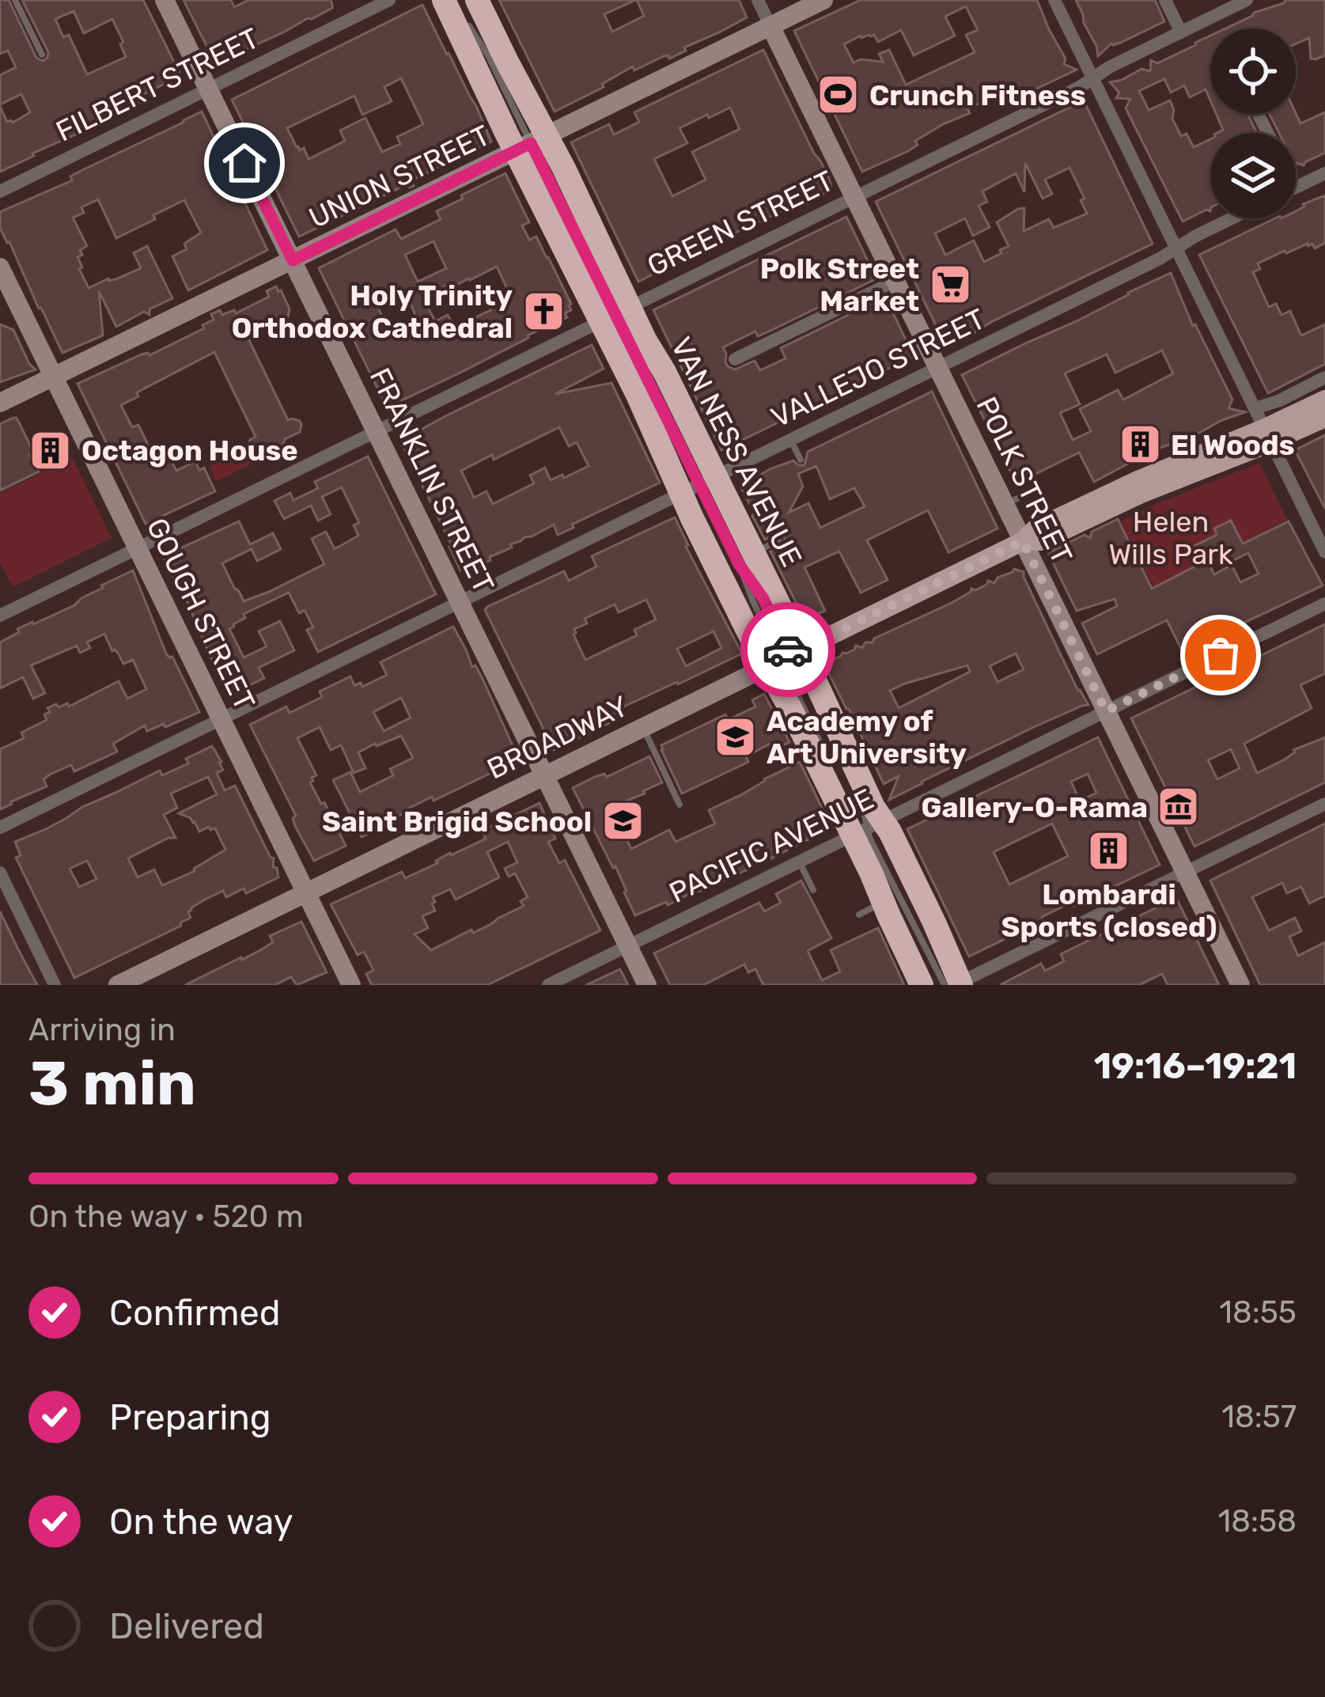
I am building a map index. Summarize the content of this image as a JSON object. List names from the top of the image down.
{
  "streets": {
    "highway": ["VAN NESS AVENUE"],
    "main road": ["BROADWAY"],
    "street": [
      "FILBERT STREET",
      "UNION STREET",
      "GREEN STREET",
      "VALLEJO STREET",
      "FRANKLIN STREET",
      "POLK STREET",
      "GOUGH STREET",
      "PACIFIC AVENUE"
    ]
  },
  "crossings": [
    ["FILBERT STREET", "FRANKLIN STREET"],
    ["UNION STREET", "VAN NESS AVENUE"],
    ["UNION STREET", "FRANKLIN STREET"],
    ["UNION STREET", "POLK STREET"],
    ["UNION STREET", "GOUGH STREET"],
    ["GREEN STREET", "VAN NESS AVENUE"],
    ["GREEN STREET", "FRANKLIN STREET"],
    ["GREEN STREET", "POLK STREET"],
    ["GREEN STREET", "GOUGH STREET"],
    ["VALLEJO STREET", "VAN NESS AVENUE"],
    ["VALLEJO STREET", "FRANKLIN STREET"],
    ["VALLEJO STREET", "POLK STREET"],
    ["VALLEJO STREET", "GOUGH STREET"],
    ["VAN NESS AVENUE", "BROADWAY"],
    ["VAN NESS AVENUE", "PACIFIC AVENUE"],
    ["FRANKLIN STREET", "BROADWAY"],
    ["FRANKLIN STREET", "PACIFIC AVENUE"],
    ["POLK STREET", "BROADWAY"],
    ["POLK STREET", "PACIFIC AVENUE"],
    ["GOUGH STREET", "BROADWAY"]
  ],
  "parks": ["Helen Wills Park"],
  "places": {
    "sports": ["Crunch Fitness"],
    "supermarket": ["Polk Street Market"],
    "church": ["Holy Trinity Orthodox Cathedral"],
    "building": ["El Woods", "Octagon House", "Lombardi Sports (closed)"],
    "school or university": ["Academy of Art University", "Saint Brigid School"],
    "museum": ["Gallery-O-Rama"]
  },
  "page": {
    "heading": ["3 min", "Arriving in", "19:16–19:21"],
    "bar": "On the way · 520 m",
    "list": [
      ["Confirmed", "18:55"],
      ["Preparing", "18:57"],
      ["On the way", "18:58"],
      "Delivered"
    ]
  }
}
